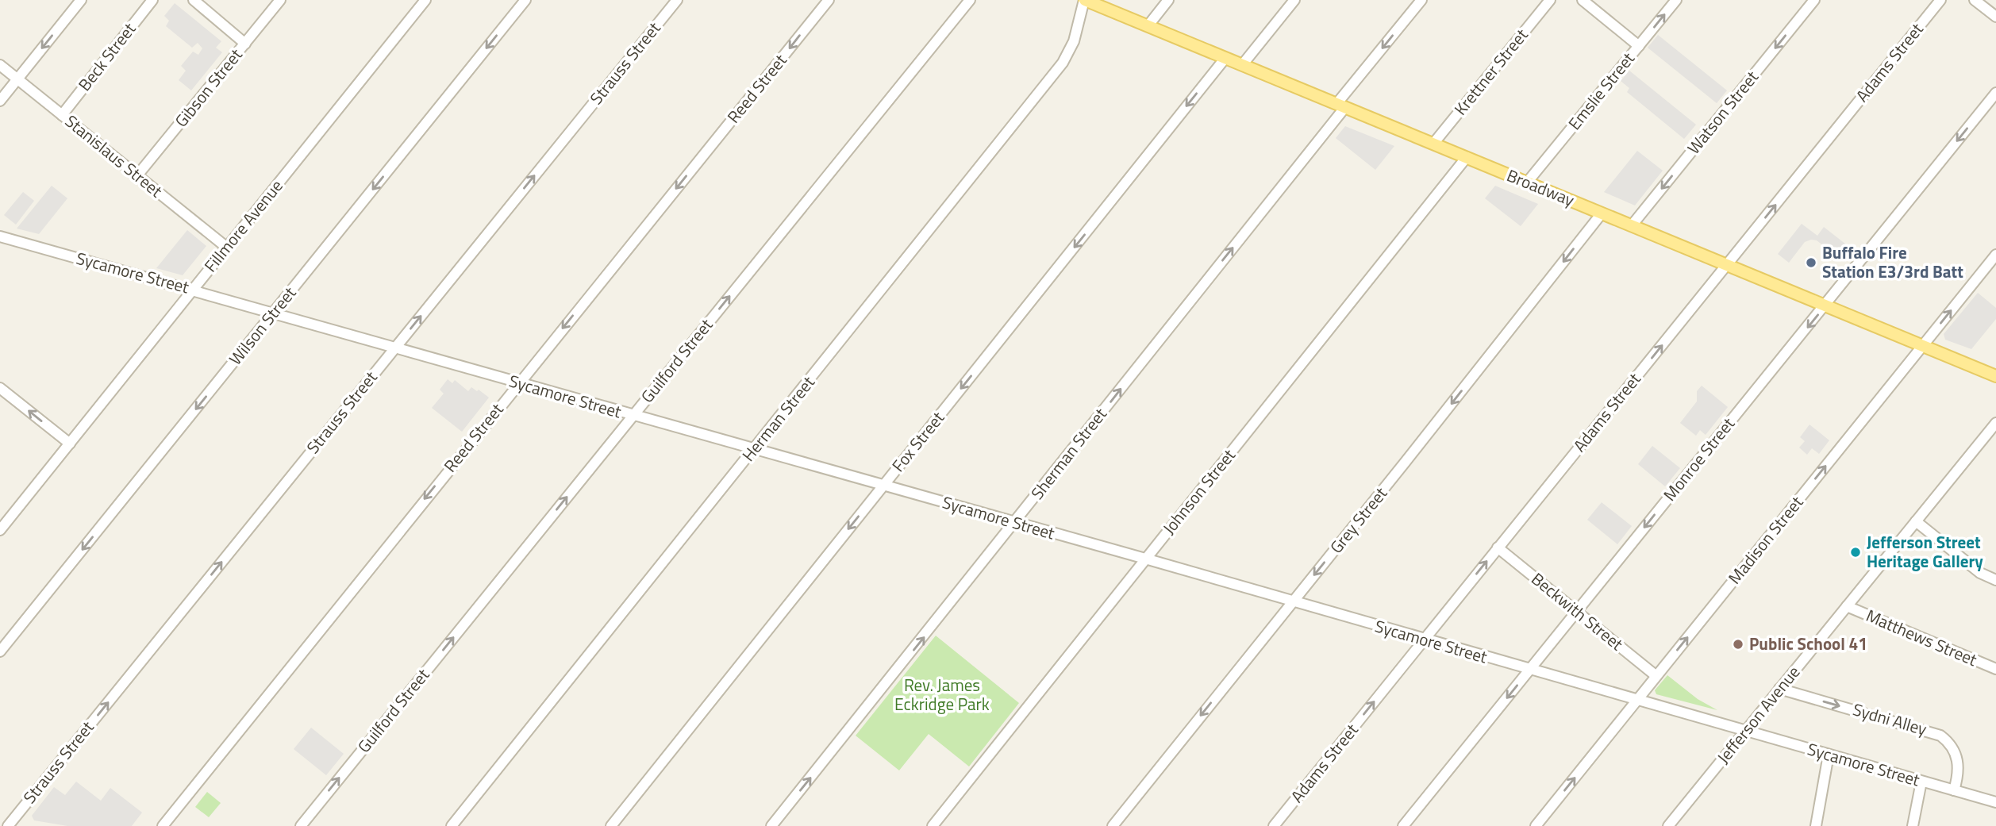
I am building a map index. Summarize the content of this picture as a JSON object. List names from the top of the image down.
{
  "streets": {
    "main road": ["Broadway"],
    "street": [
      "Beck Street",
      "Adams Street",
      "Strauss Street",
      "Krettner Street",
      "Gibson Street",
      "Reed Street",
      "Emslie Street",
      "Watson Street",
      "Stanislaus Street",
      "Fillmore Avenue",
      "Sycamore Street",
      "Wilson Street",
      "Guilford Street",
      "Herman Street",
      "Fox Street",
      "Sherman Street",
      "Monroe Street",
      "Johnson Street",
      "Grey Street",
      "Madison Street",
      "Beckwith Street",
      "Matthews Street",
      "Jefferson Avenue",
      "Sydni Alley"
    ]
  },
  "crossings": [
    ["Beck Street", "Stanislaus Street"],
    ["Adams Street", "Broadway"],
    ["Adams Street", "Sycamore Street"],
    ["Adams Street", "Beckwith Street"],
    ["Strauss Street", "Sycamore Street"],
    ["Krettner Street", "Broadway"],
    ["Gibson Street", "Stanislaus Street"],
    ["Reed Street", "Sycamore Street"],
    ["Emslie Street", "Broadway"],
    ["Watson Street", "Broadway"],
    ["Stanislaus Street", "Fillmore Avenue"],
    ["Broadway", "Herman Street"],
    ["Broadway", "Fox Street"],
    ["Broadway", "Sherman Street"],
    ["Broadway", "Monroe Street"],
    ["Broadway", "Johnson Street"],
    ["Broadway", "Grey Street"],
    ["Broadway", "Madison Street"],
    ["Fillmore Avenue", "Sycamore Street"],
    ["Sycamore Street", "Wilson Street"],
    ["Sycamore Street", "Guilford Street"],
    ["Sycamore Street", "Herman Street"],
    ["Sycamore Street", "Fox Street"],
    ["Sycamore Street", "Sherman Street"],
    ["Sycamore Street", "Monroe Street"],
    ["Sycamore Street", "Johnson Street"],
    ["Sycamore Street", "Grey Street"],
    ["Sycamore Street", "Madison Street"],
    ["Sycamore Street", "Jefferson Avenue"],
    ["Sycamore Street", "Sydni Alley"],
    ["Monroe Street", "Beckwith Street"],
    ["Madison Street", "Beckwith Street"],
    ["Matthews Street", "Jefferson Avenue"],
    ["Jefferson Avenue", "Sydni Alley"]
  ],
  "one_way": [
    "Adams Street",
    "Strauss Street",
    "Reed Street",
    "Watson Street",
    "Wilson Street",
    "Guilford Street",
    "Fox Street",
    "Monroe Street",
    "Grey Street",
    "Madison Street",
    "Sydni Alley"
  ],
  "parks": ["Rev. James Eckridge Park"],
  "places": ["Buffalo Fire Station E3/3rd Batt", "Jefferson Street Heritage Gallery", "Public School 41"]
}
